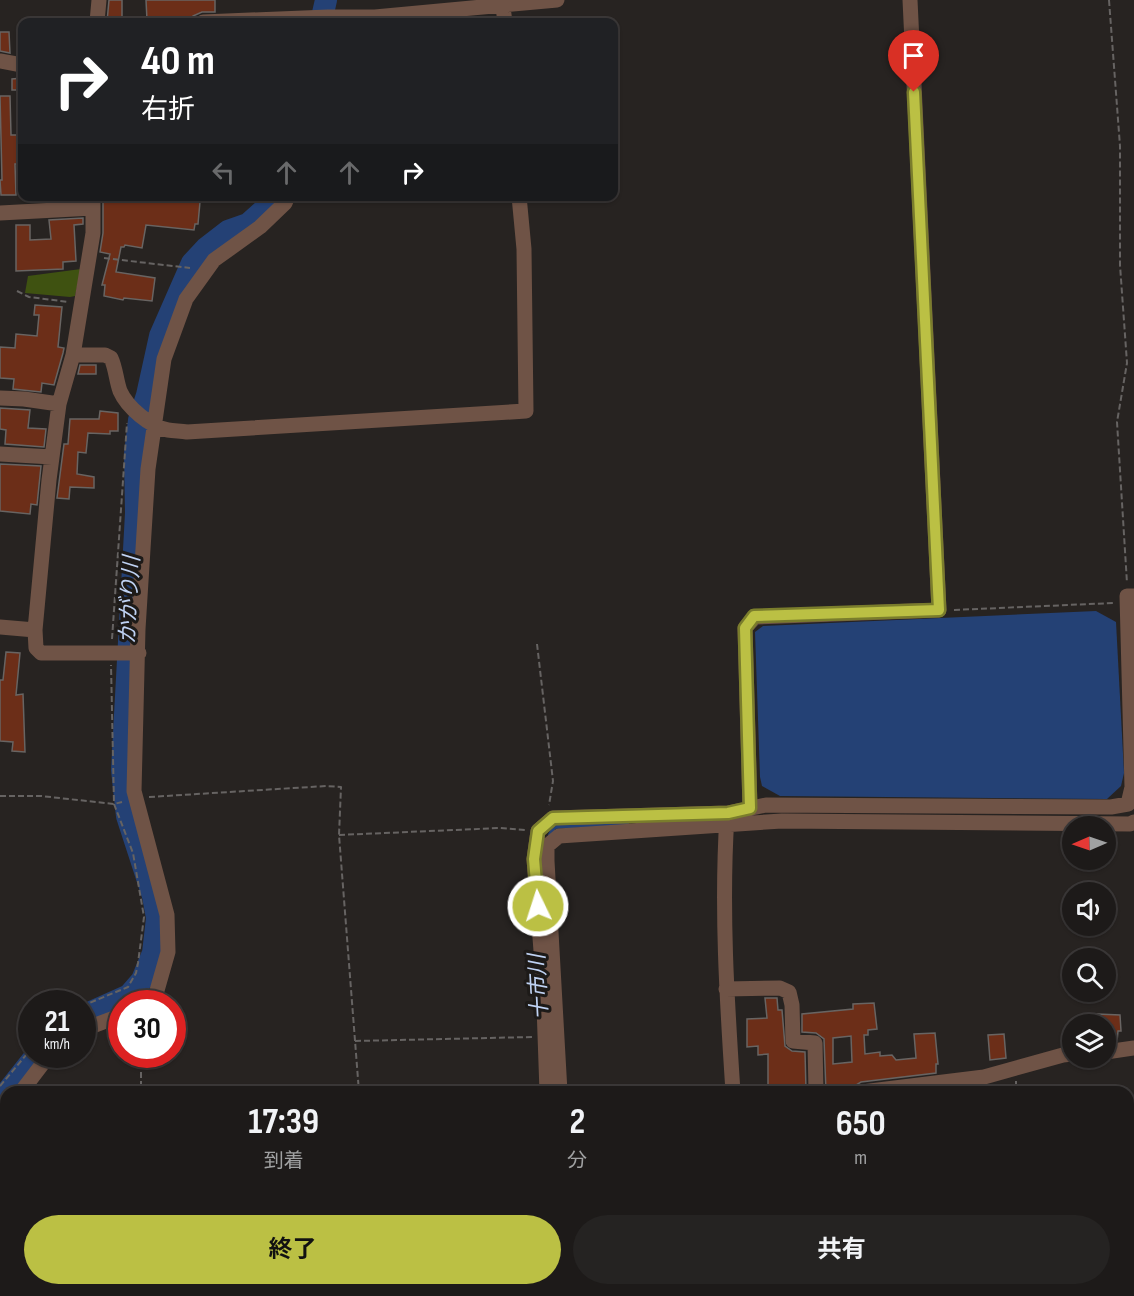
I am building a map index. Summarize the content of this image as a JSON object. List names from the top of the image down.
{
  "water": ["かがり川", "十市川"],
  "north": "left",
  "page": {
    "turn": ["40 m", "右折"],
    "speed": "21 km/h",
    "limit": "30",
    "eta": [
      "17:39",
      "到着",
      "2",
      "分",
      "650",
      "m"
    ],
    "buttons": ["終了", "共有"]
  }
}
